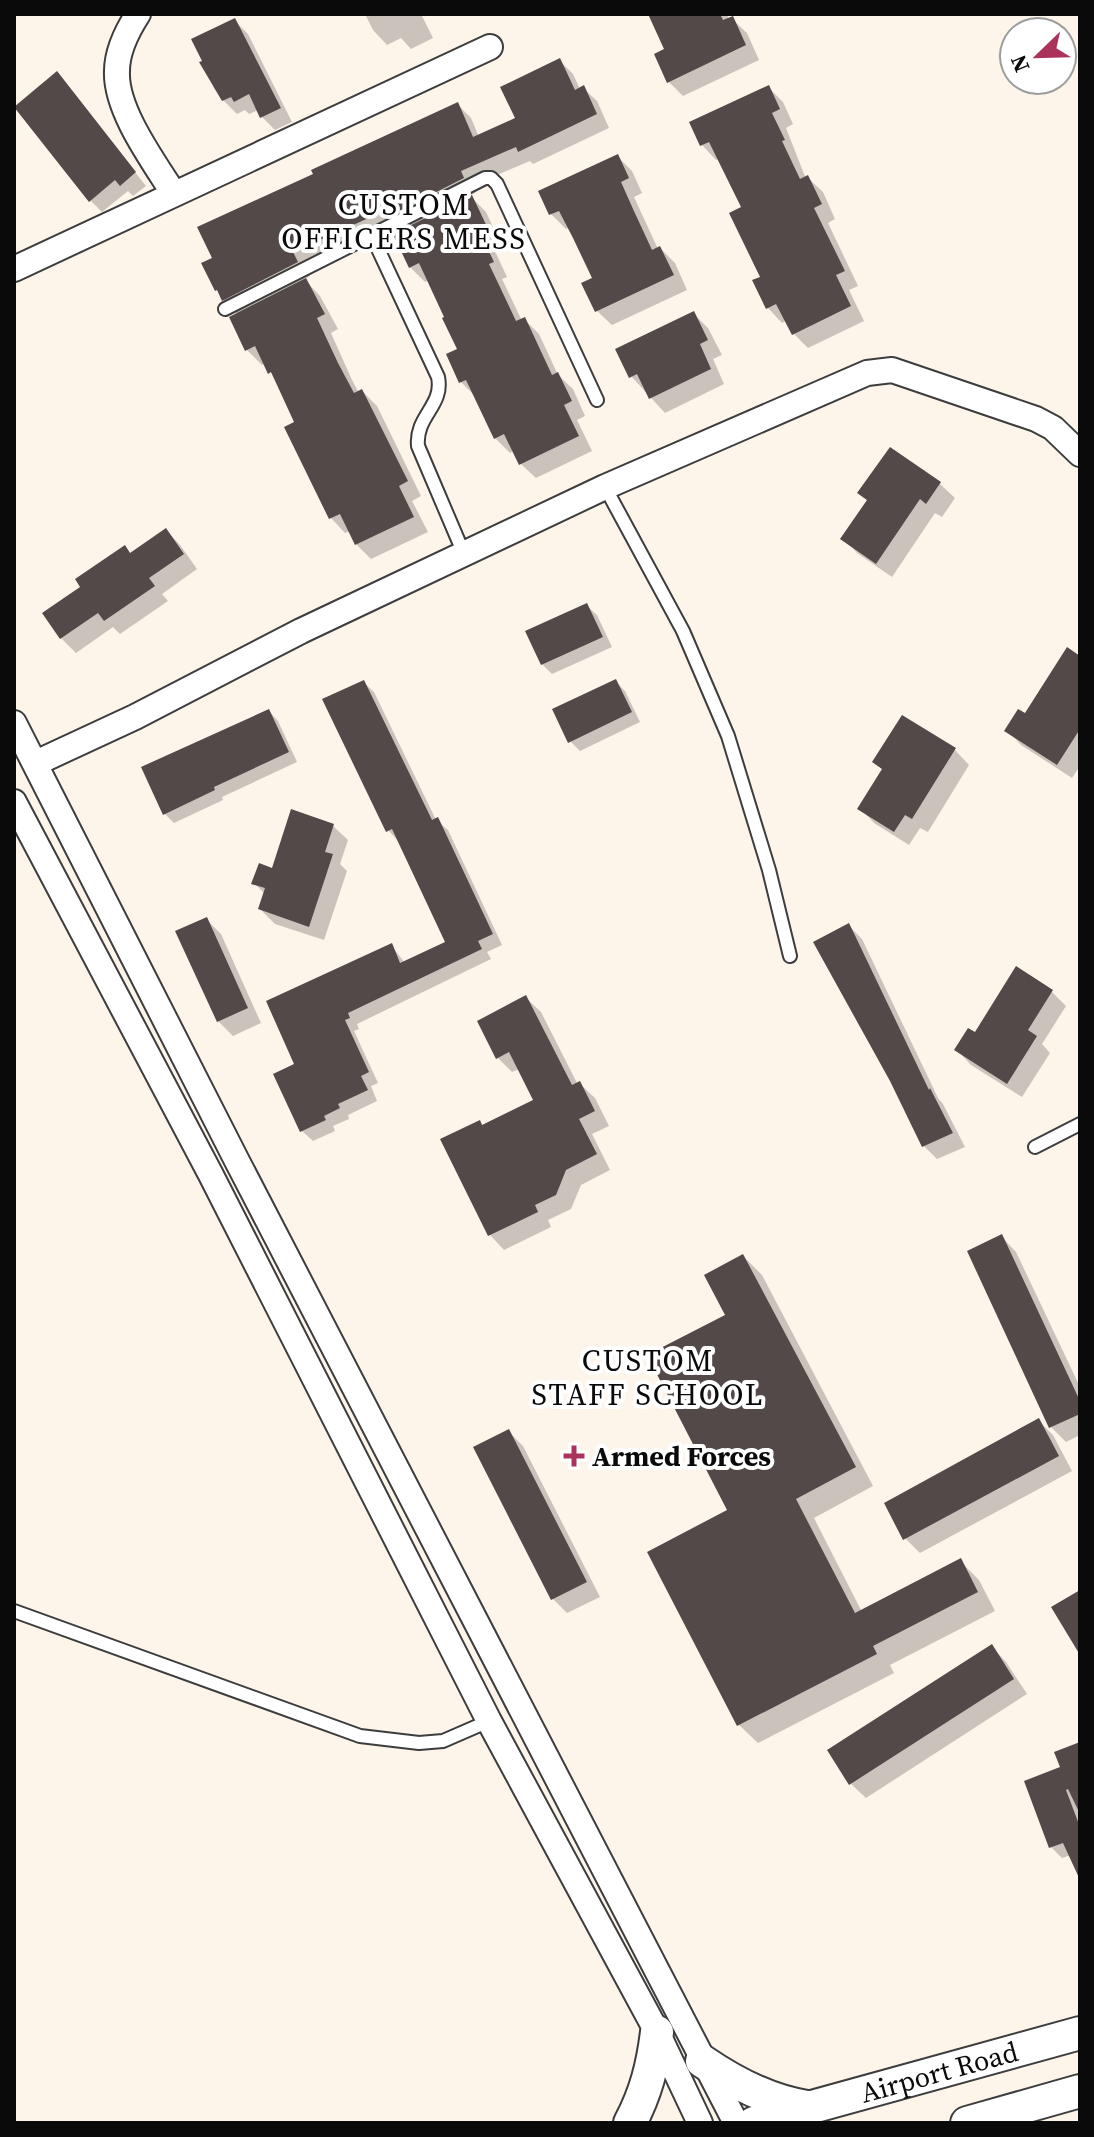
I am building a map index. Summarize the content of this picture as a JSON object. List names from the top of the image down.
{
  "streets": {
    "street": ["Airport Road"]
  },
  "districts": ["CUSTOM OFFICERS MESS", "CUSTOM STAFF SCHOOL"],
  "places": {
    "health": ["Armed Forces"]
  },
  "north": "bottom left"
}
